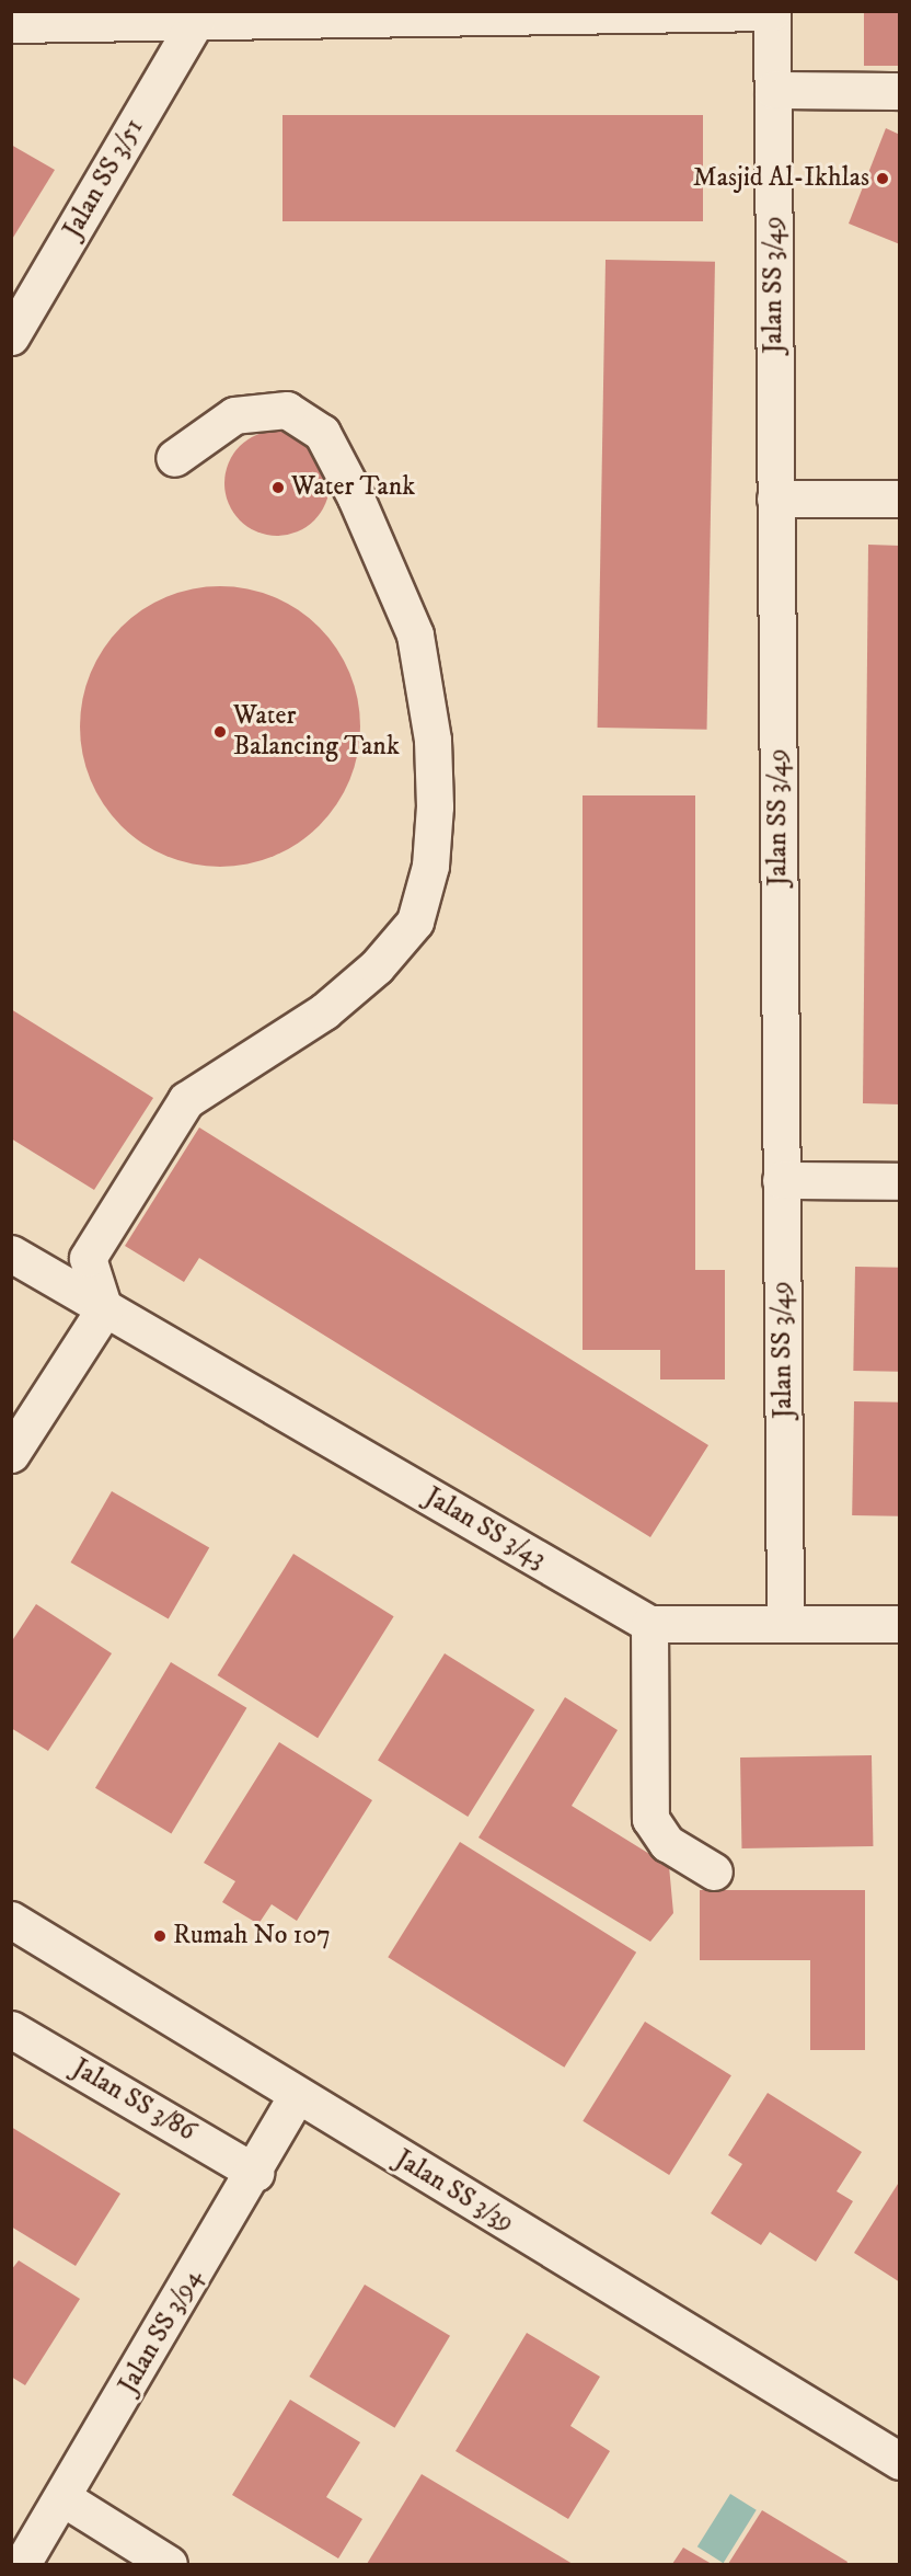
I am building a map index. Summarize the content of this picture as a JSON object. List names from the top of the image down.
{
  "streets": {
    "street": [
      "Jalan SS 3/51",
      "Jalan SS 3/49",
      "Jalan SS 3/43",
      "Jalan SS 3/86",
      "Jalan SS 3/39",
      "Jalan SS 3/94"
    ]
  },
  "crossings": [
    ["Jalan SS 3/86", "Jalan SS 3/94"],
    ["Jalan SS 3/39", "Jalan SS 3/94"]
  ],
  "places": [
    "Masjid Al-Ikhlas",
    "Water Tank",
    "Water Balancing Tank",
    "Rumah No 107"
  ]
}
